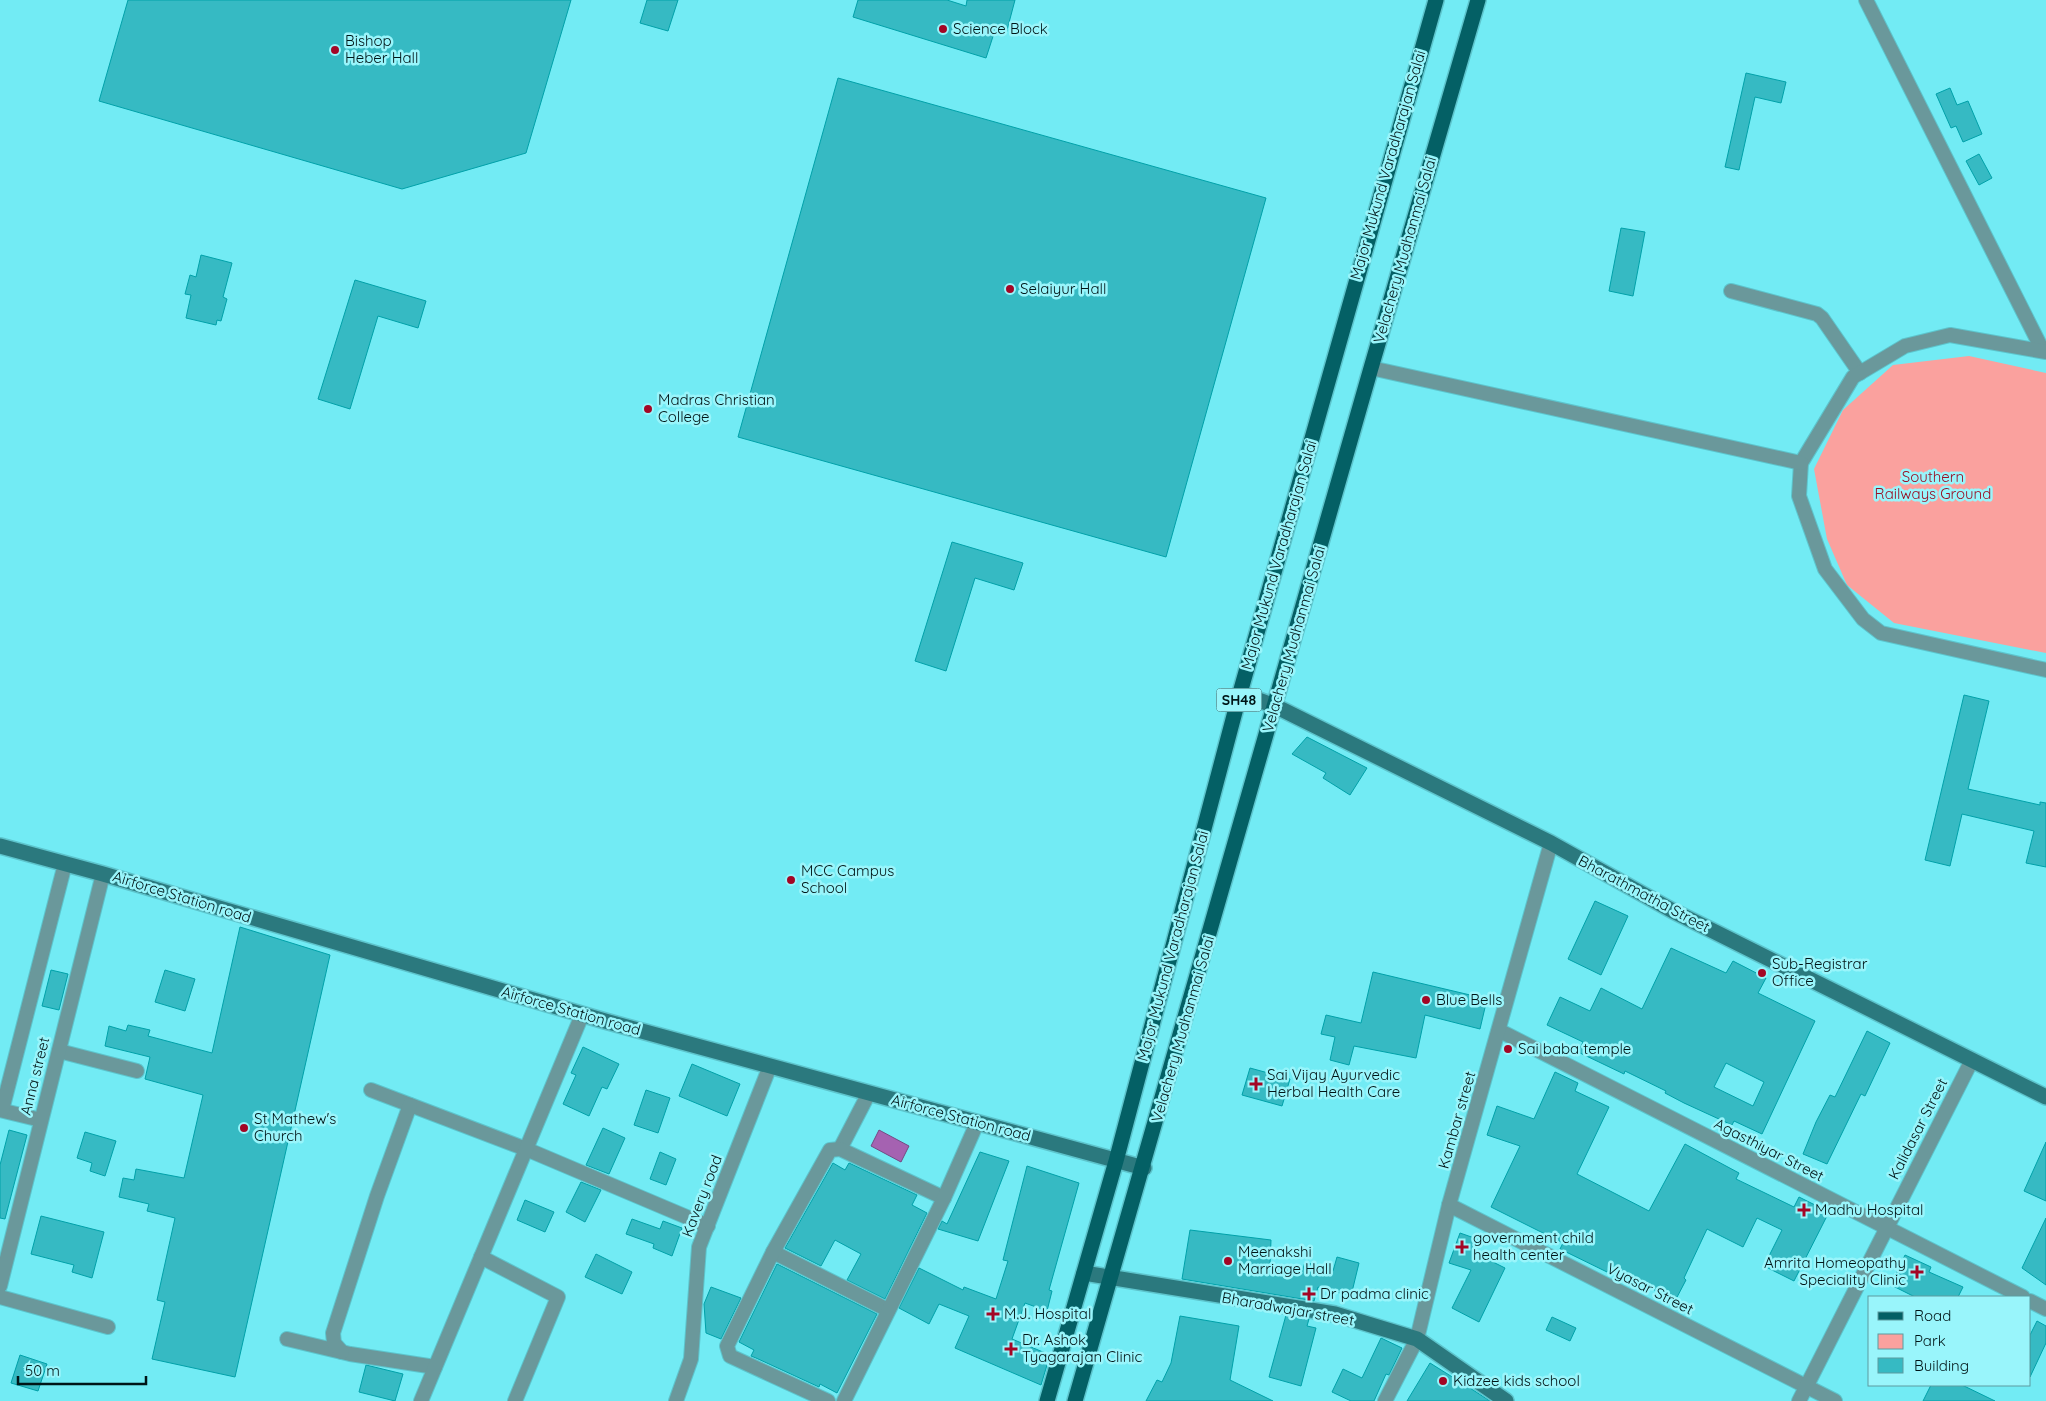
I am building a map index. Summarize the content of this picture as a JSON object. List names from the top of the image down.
{
  "streets": {
    "main road": ["Major Mukund Varadharajan Salai", "Velachery Mudhanmai Salai", "SH48"],
    "street": [
      "Bharathmatha Street",
      "Airforce Station road",
      "Anna street",
      "Kambar street",
      "Kalidasar Street",
      "Agasthiyar Street",
      "Kavery road",
      "Vyasar Street",
      "Bharadwajar street"
    ]
  },
  "crossings": [
    ["Major Mukund Varadharajan Salai", "Bharathmatha Street"],
    ["Major Mukund Varadharajan Salai", "Airforce Station road"],
    ["Major Mukund Varadharajan Salai", "Bharadwajar street"],
    ["Velachery Mudhanmai Salai", "SH48"],
    ["Velachery Mudhanmai Salai", "Bharathmatha Street"],
    ["Velachery Mudhanmai Salai", "Airforce Station road"],
    ["Velachery Mudhanmai Salai", "Bharadwajar street"],
    ["SH48", "Bharadwajar street"],
    ["Bharathmatha Street", "Kambar street"],
    ["Bharathmatha Street", "Kalidasar Street"],
    ["Airforce Station road", "Anna street"],
    ["Airforce Station road", "Kavery road"],
    ["Kambar street", "Agasthiyar Street"],
    ["Kambar street", "Vyasar Street"],
    ["Kambar street", "Bharadwajar street"],
    ["Kalidasar Street", "Agasthiyar Street"],
    ["Kalidasar Street", "Vyasar Street"]
  ],
  "parks": ["Southern Railways Ground"],
  "places": {
    "other": [
      "Science Block",
      "Bishop Heber Hall",
      "Selaiyur Hall",
      "Madras Christian College",
      "MCC Campus School",
      "Sub-Registrar Office",
      "Blue Bells",
      "Sai baba temple",
      "St Mathew's Church",
      "Meenakshi Marriage Hall",
      "Kidzee kids school"
    ],
    "health": [
      "Sai Vijay Ayurvedic Herbal Health Care",
      "Madhu Hospital",
      "government child health center",
      "Amrita Homeopathy Speciality Clinic",
      "Dr padma clinic",
      "M.J. Hospital",
      "Dr. Ashok Tyagarajan Clinic"
    ]
  },
  "legend": ["Road", "Park", "Building"],
  "scale_bar": "50 m"
}
